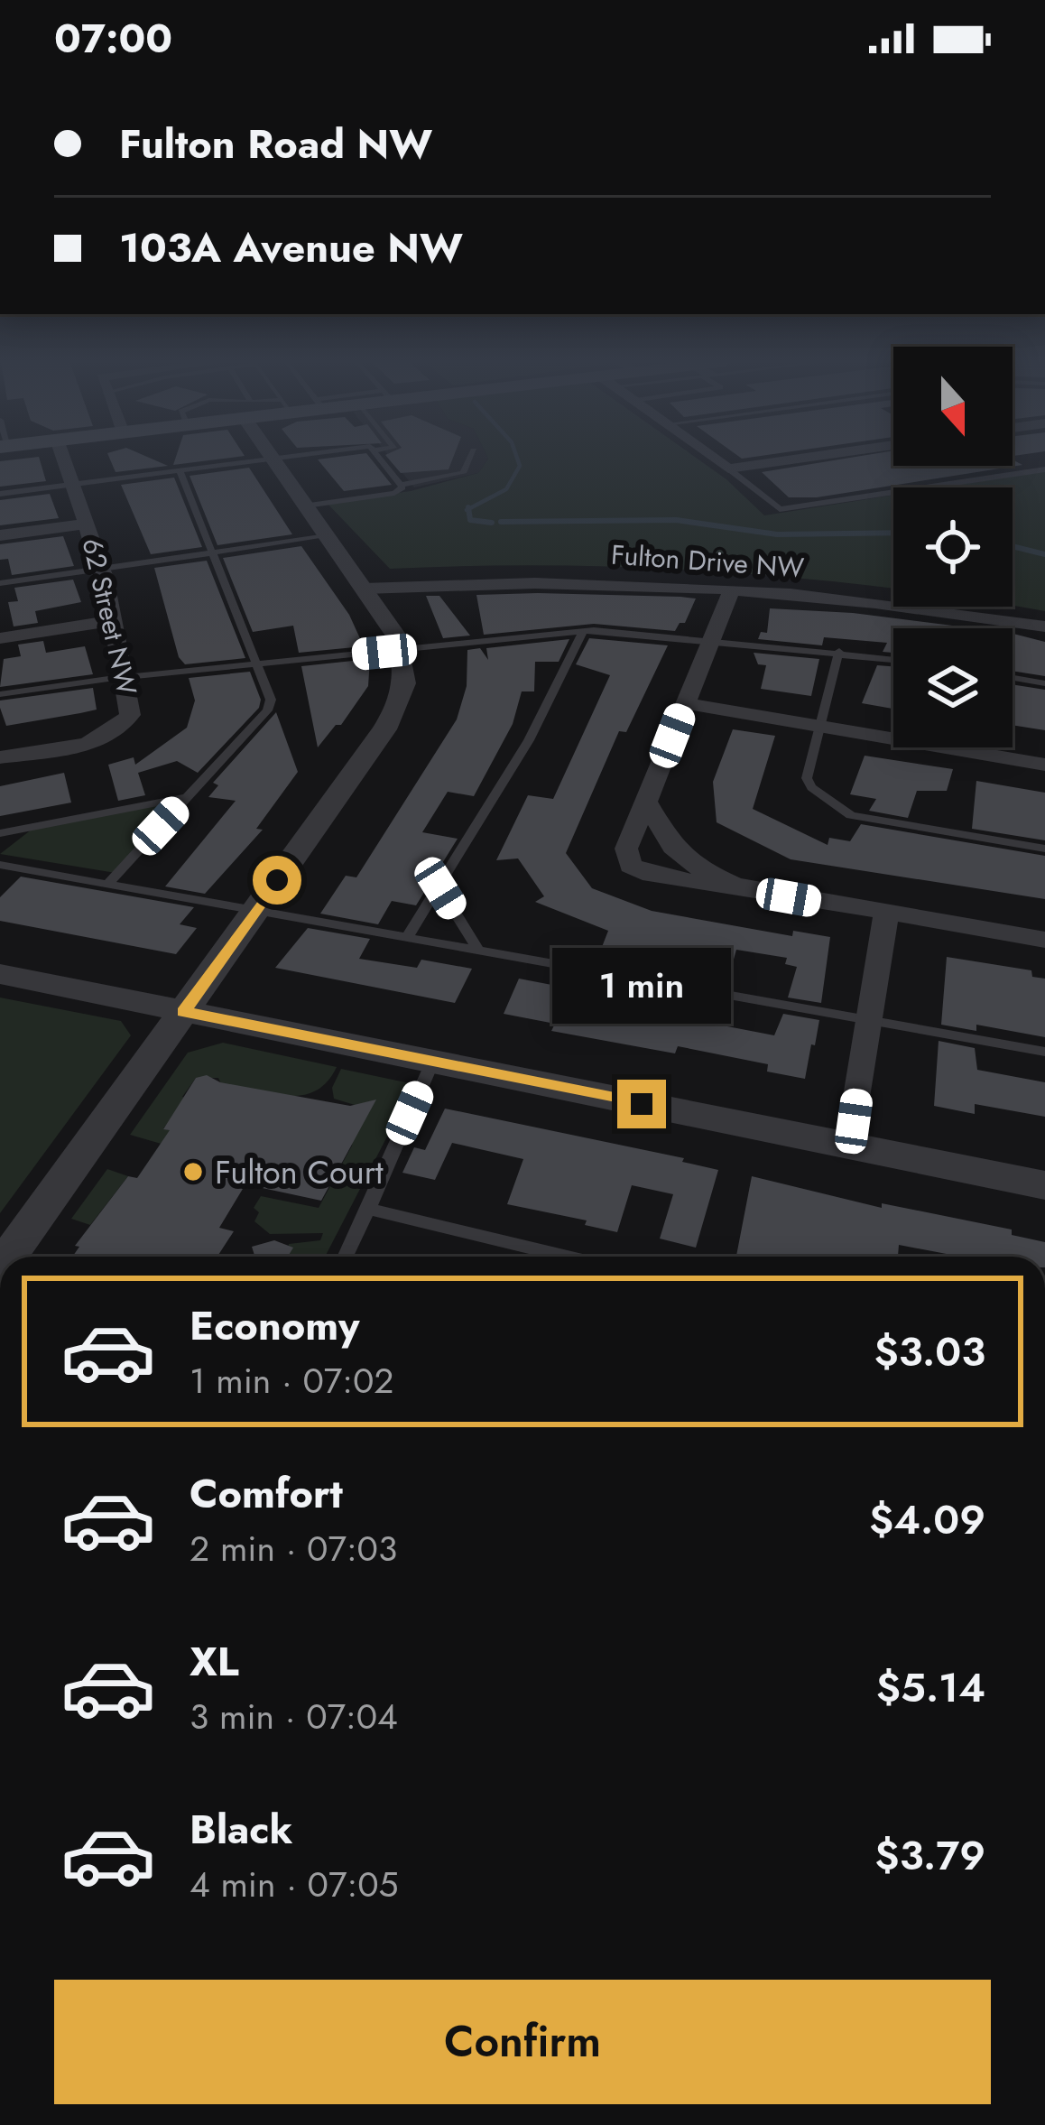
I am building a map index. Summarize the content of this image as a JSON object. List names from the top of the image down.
{
  "streets": {
    "street": ["Fulton Drive NW", "62 Street NW"]
  },
  "places": ["Fulton Court"],
  "north": "bottom",
  "page": {
    "status": "07:00",
    "banner": ["Fulton Road NW", "103A Avenue NW"],
    "bubble": "1 min",
    "list": [
      {
        "name": "Economy",
        "note": "1 min · 07:02",
        "value": "$3.03"
      },
      {
        "name": "Comfort",
        "note": "2 min · 07:03",
        "value": "$4.09"
      },
      {
        "name": "XL",
        "note": "3 min · 07:04",
        "value": "$5.14"
      },
      {
        "name": "Black",
        "note": "4 min · 07:05",
        "value": "$3.79"
      }
    ],
    "buttons": "Confirm"
  }
}
